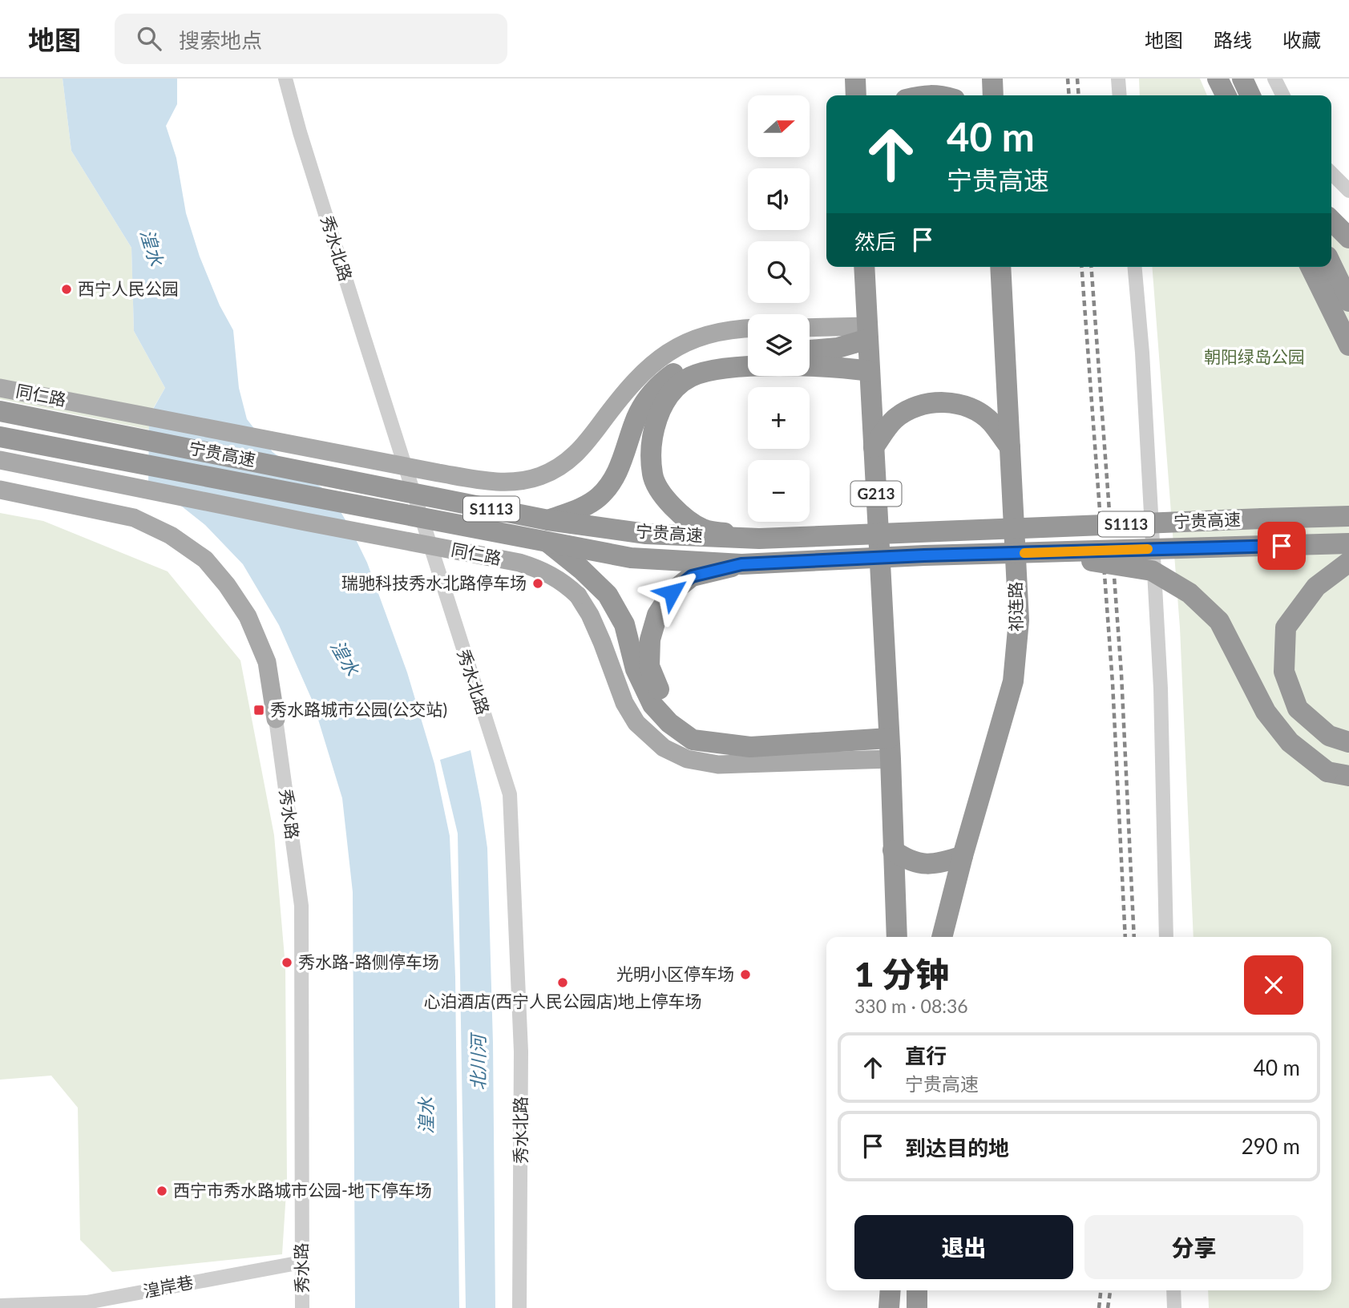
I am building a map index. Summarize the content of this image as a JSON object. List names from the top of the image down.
{
  "streets": {
    "highway": [
      "宁贵高速",
      "G213",
      "S1113",
      "祁连路"
    ],
    "main road": ["同仁路", "秀水路"],
    "street": ["秀水北路", "湟岸巷"]
  },
  "crossings": [
    ["同仁路", "G213"],
    ["秀水路", "湟岸巷"]
  ],
  "water": ["湟水", "北川河"],
  "parks": ["朝阳绿岛公园"],
  "places": {
    "other": [
      "西宁人民公园",
      "瑞驰科技秀水北路停车场",
      "秀水路-路侧停车场",
      "光明小区停车场",
      "心泊酒店(西宁人民公园店)地上停车场",
      "西宁市秀水路城市公园-地下停车场"
    ],
    "transit": ["秀水路城市公园(公交站)"]
  },
  "north": "right",
  "page": {
    "header": "地图",
    "search": "搜索地点",
    "nav": ["地图", "路线", "收藏"],
    "map_buttons": ["+", "−"],
    "turn": ["40 m", "宁贵高速"],
    "then": "然后",
    "heading": ["1 分钟", "330 m · 08:36"],
    "list": [
      {
        "name": "直行",
        "note": "宁贵高速",
        "value": "40 m"
      },
      {
        "name": "到达目的地",
        "value": "290 m"
      }
    ],
    "buttons": ["退出", "分享"]
  }
}
